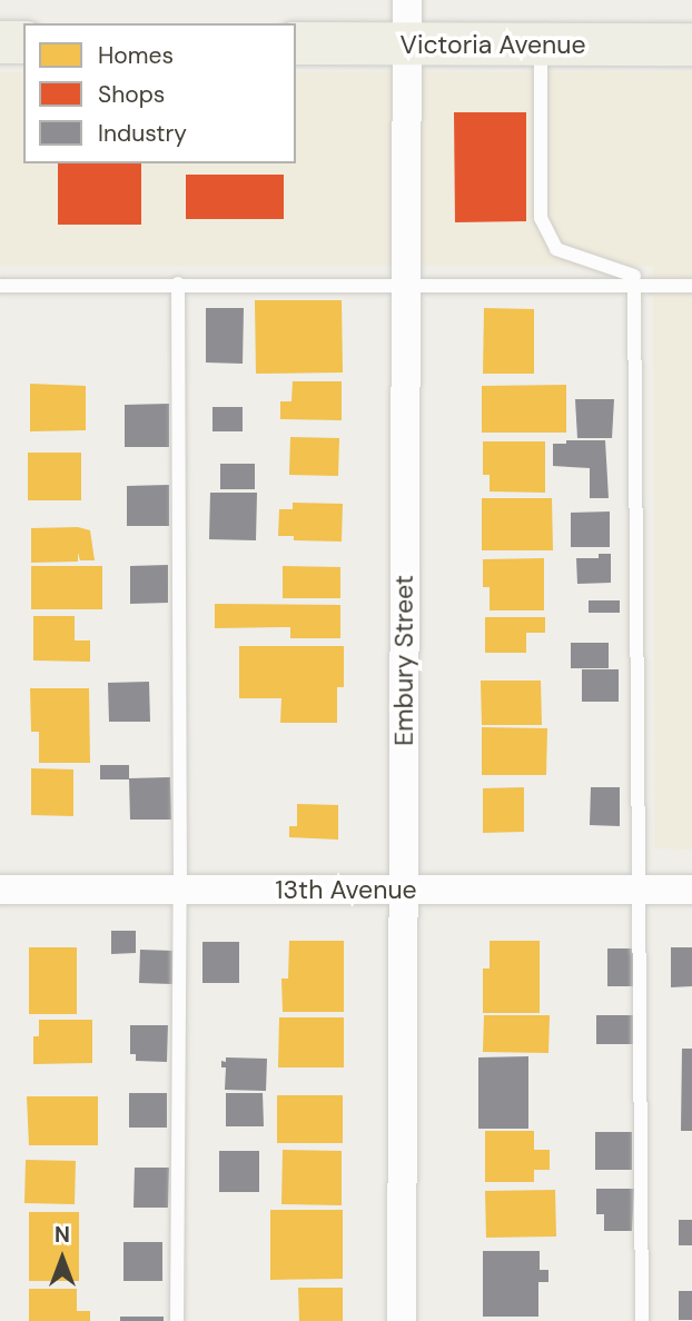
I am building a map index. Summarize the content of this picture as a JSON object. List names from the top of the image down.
{
  "streets": {
    "main road": ["Victoria Avenue"],
    "street": ["Embury Street", "13th Avenue"]
  },
  "crossings": [
    ["Victoria Avenue", "Embury Street"],
    ["Embury Street", "13th Avenue"]
  ],
  "legend": ["Homes", "Shops", "Industry"],
  "north": "top"
}
